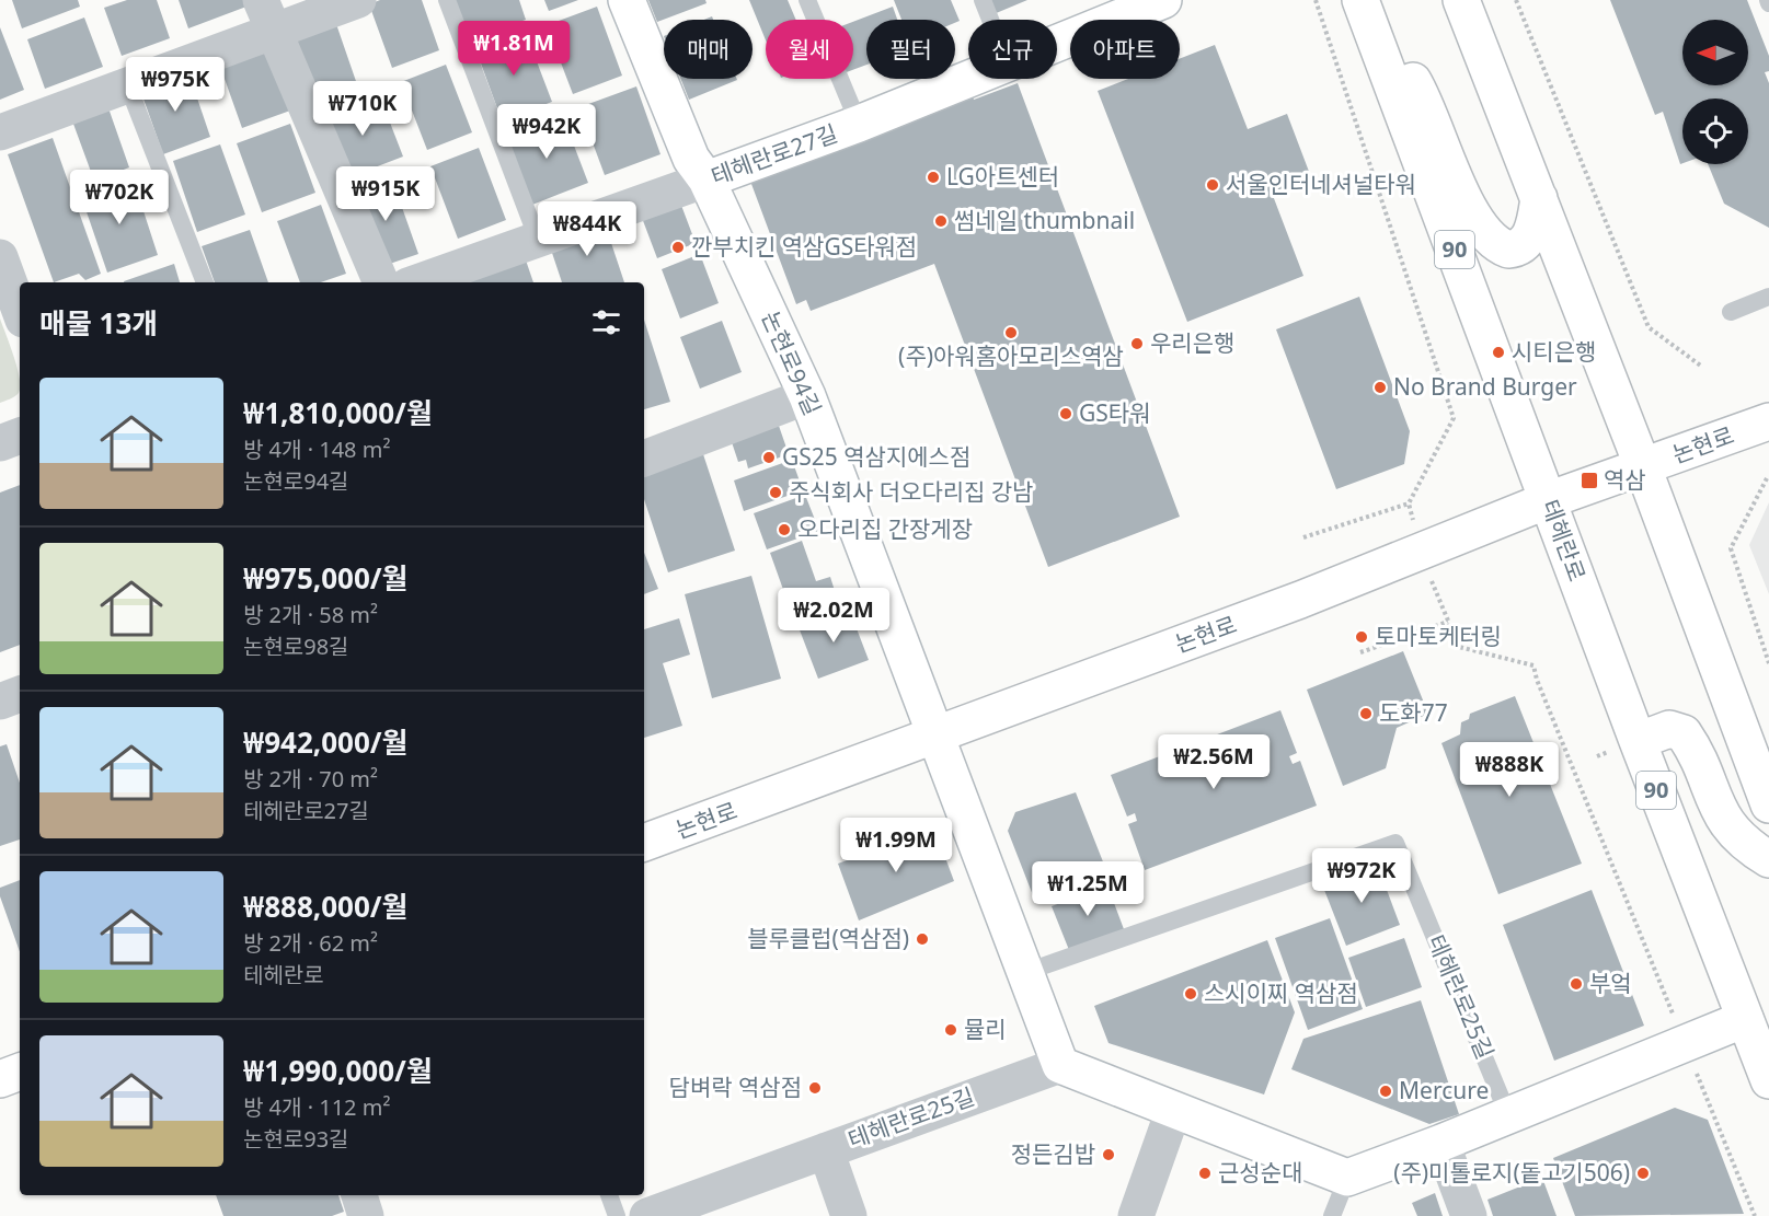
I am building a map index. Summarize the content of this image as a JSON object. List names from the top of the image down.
{
  "streets": {
    "main road": [
      "테헤란로27길",
      "90",
      "논현로94길",
      "논현로",
      "테헤란로"
    ],
    "street": ["테헤란로25길"]
  },
  "crossings": [
    ["테헤란로27길", "논현로94길"],
    ["논현로94길", "논현로"],
    ["논현로94길", "테헤란로25길"],
    ["논현로", "테헤란로"]
  ],
  "places": {
    "other": [
      "LG아트센터",
      "서울인터네셔널타워",
      "썸네일 thumbnail",
      "깐부치킨 역삼GS타워점",
      "(주)아워홈아모리스역삼",
      "우리은행",
      "시티은행",
      "No Brand Burger",
      "GS타워",
      "GS25 역삼지에스점",
      "주식회사 더오다리집 강남",
      "오다리집 간장게장",
      "토마토케터링",
      "도화77",
      "블루클럽(역삼점)",
      "부엌",
      "스시이찌 역삼점",
      "뮬리",
      "담벼락 역삼점",
      "Mercure",
      "정든김밥",
      "근성순대",
      "(주)미톨로지(돝고기506)"
    ],
    "transit": ["역삼"]
  },
  "north": "left",
  "page": {
    "chip": [
      "매매",
      "월세",
      "필터",
      "신규",
      "아파트"
    ],
    "price": [
      "₩1.81M",
      "₩975K",
      "₩710K",
      "₩942K",
      "₩915K",
      "₩702K",
      "₩844K",
      "₩2.02M",
      "₩2.56M",
      "₩888K",
      "₩1.99M",
      "₩972K",
      "₩1.25M"
    ],
    "heading": "매물 13개",
    "list": [
      {
        "name": "₩1,810,000/월",
        "note": "방 4개 · 148 m² · 논현로94길"
      },
      {
        "name": "₩975,000/월",
        "note": "방 2개 · 58 m² · 논현로98길"
      },
      {
        "name": "₩942,000/월",
        "note": "방 2개 · 70 m² · 테헤란로27길"
      },
      {
        "name": "₩888,000/월",
        "note": "방 2개 · 62 m² · 테헤란로"
      },
      {
        "name": "₩1,990,000/월",
        "note": "방 4개 · 112 m² · 논현로93길"
      }
    ]
  }
}
